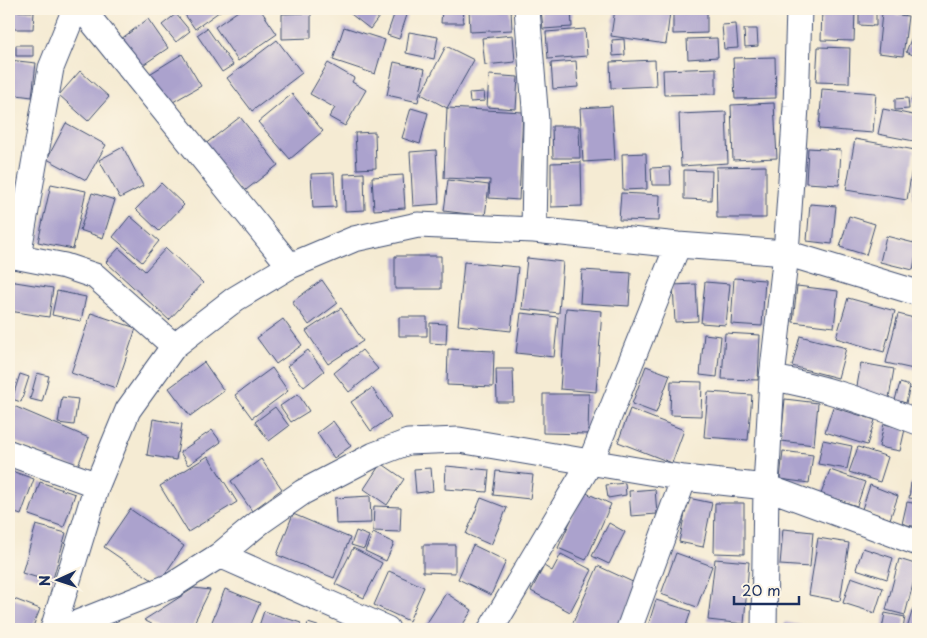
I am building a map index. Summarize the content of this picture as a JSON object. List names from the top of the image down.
{
  "scale_bar": "20 m",
  "north": "left"
}
